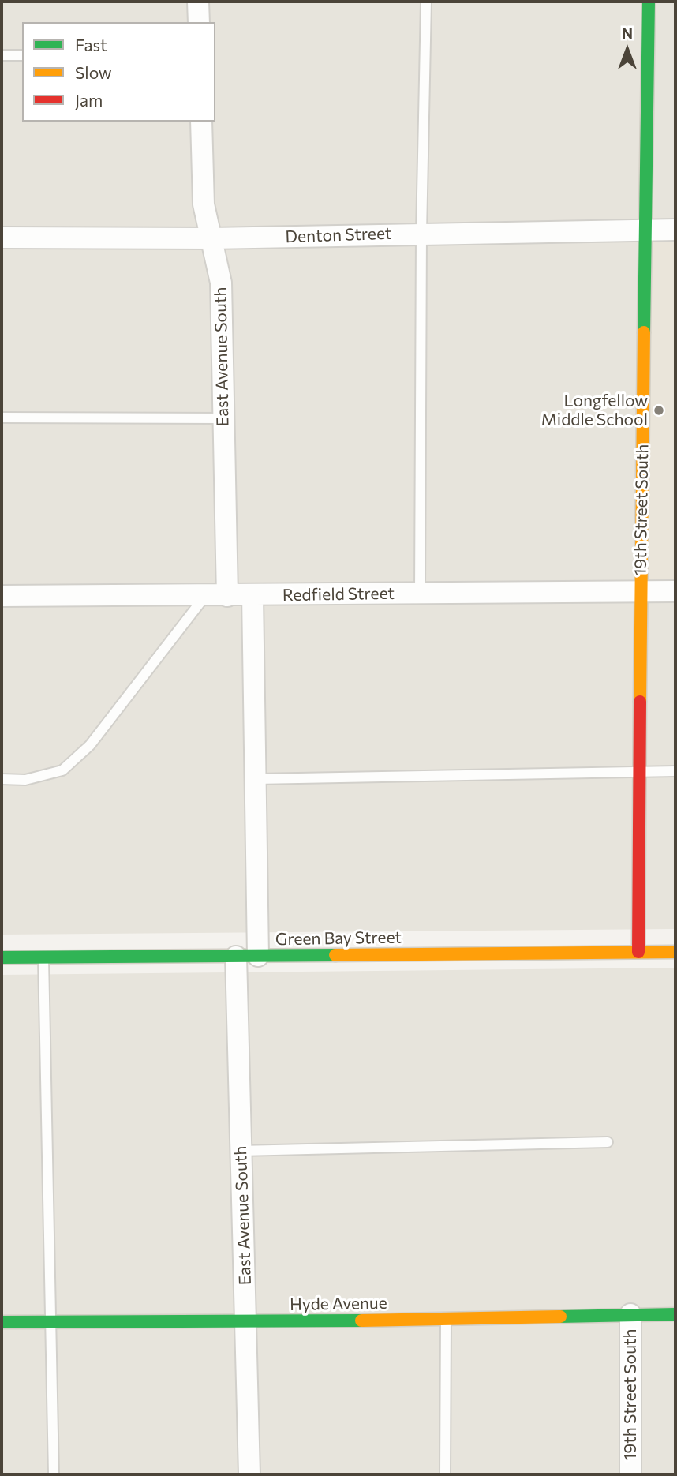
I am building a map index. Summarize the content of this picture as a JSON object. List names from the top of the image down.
{
  "streets": {
    "street": [
      "Denton Street",
      "East Avenue South",
      "19th Street South",
      "Redfield Street",
      "Green Bay Street",
      "Hyde Avenue"
    ]
  },
  "crossings": [
    ["Denton Street", "East Avenue South"],
    ["Denton Street", "19th Street South"],
    ["East Avenue South", "Redfield Street"],
    ["East Avenue South", "Green Bay Street"],
    ["East Avenue South", "Hyde Avenue"],
    ["19th Street South", "Redfield Street"],
    ["19th Street South", "Green Bay Street"],
    ["19th Street South", "Hyde Avenue"]
  ],
  "places": ["Longfellow Middle School"],
  "legend": ["Fast", "Slow", "Jam"],
  "north": "top"
}
